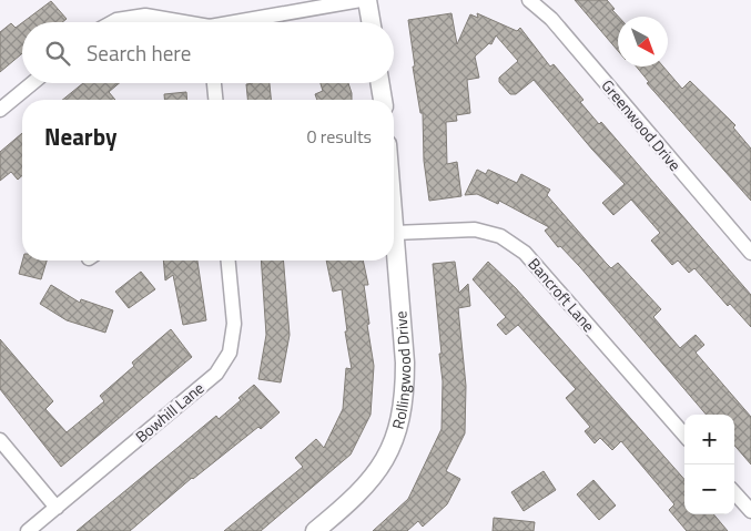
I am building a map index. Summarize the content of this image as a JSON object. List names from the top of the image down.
{
  "streets": {
    "street": [
      "Greenwood Drive",
      "Bancroft Lane",
      "Rollingwood Drive",
      "Bowhill Lane"
    ]
  },
  "crossings": [
    ["Bancroft Lane", "Rollingwood Drive"]
  ],
  "north": "bottom right",
  "page": {
    "search": "Search here",
    "heading": ["Nearby", "0 results"],
    "map_buttons": ["+", "−"]
  }
}
